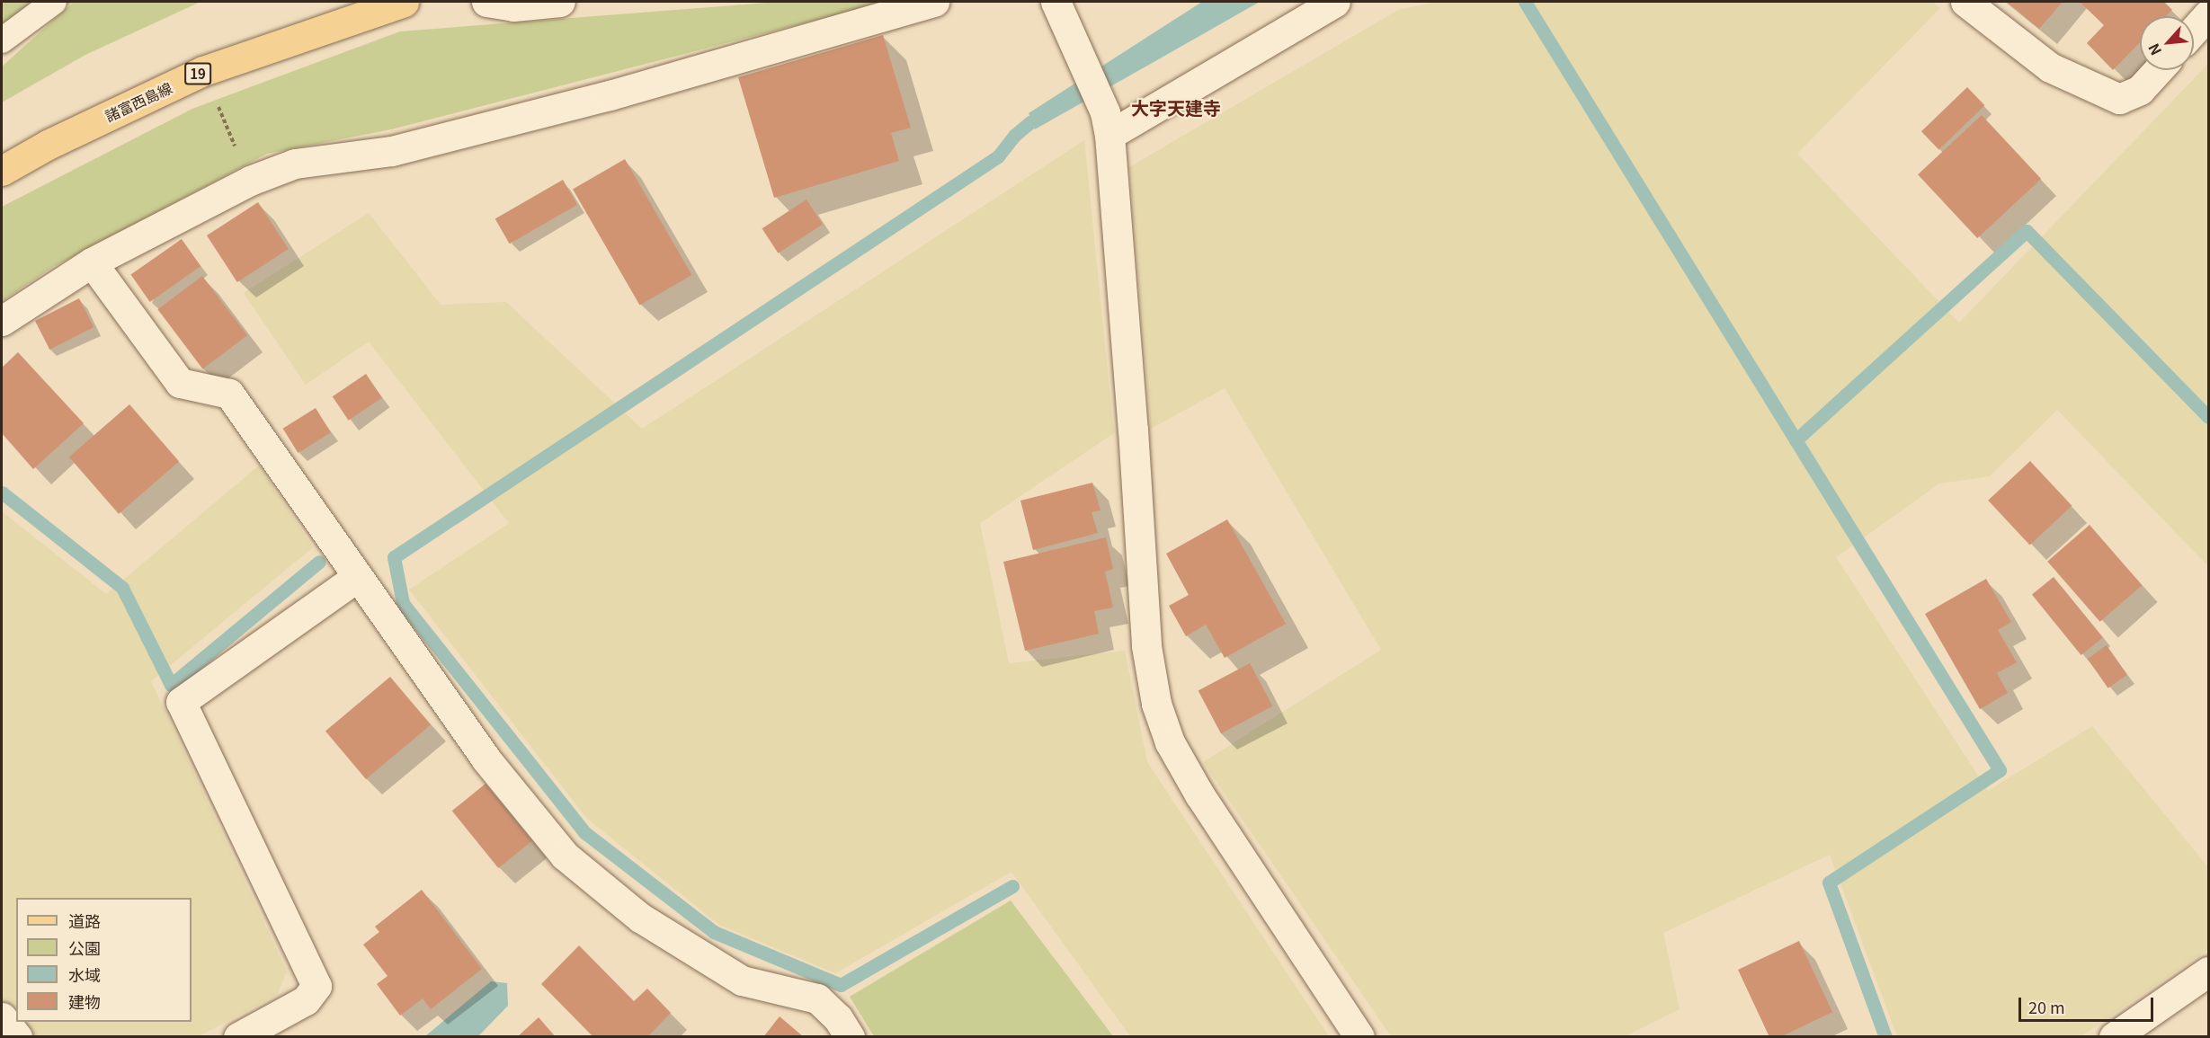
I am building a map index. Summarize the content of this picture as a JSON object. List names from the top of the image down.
{
  "streets": {
    "main road": ["19", "諸富西島線"]
  },
  "districts": ["大字天建寺"],
  "legend": [
    "道路",
    "公園",
    "水域",
    "建物"
  ],
  "scale_bar": "20 m",
  "north": "bottom left"
}
